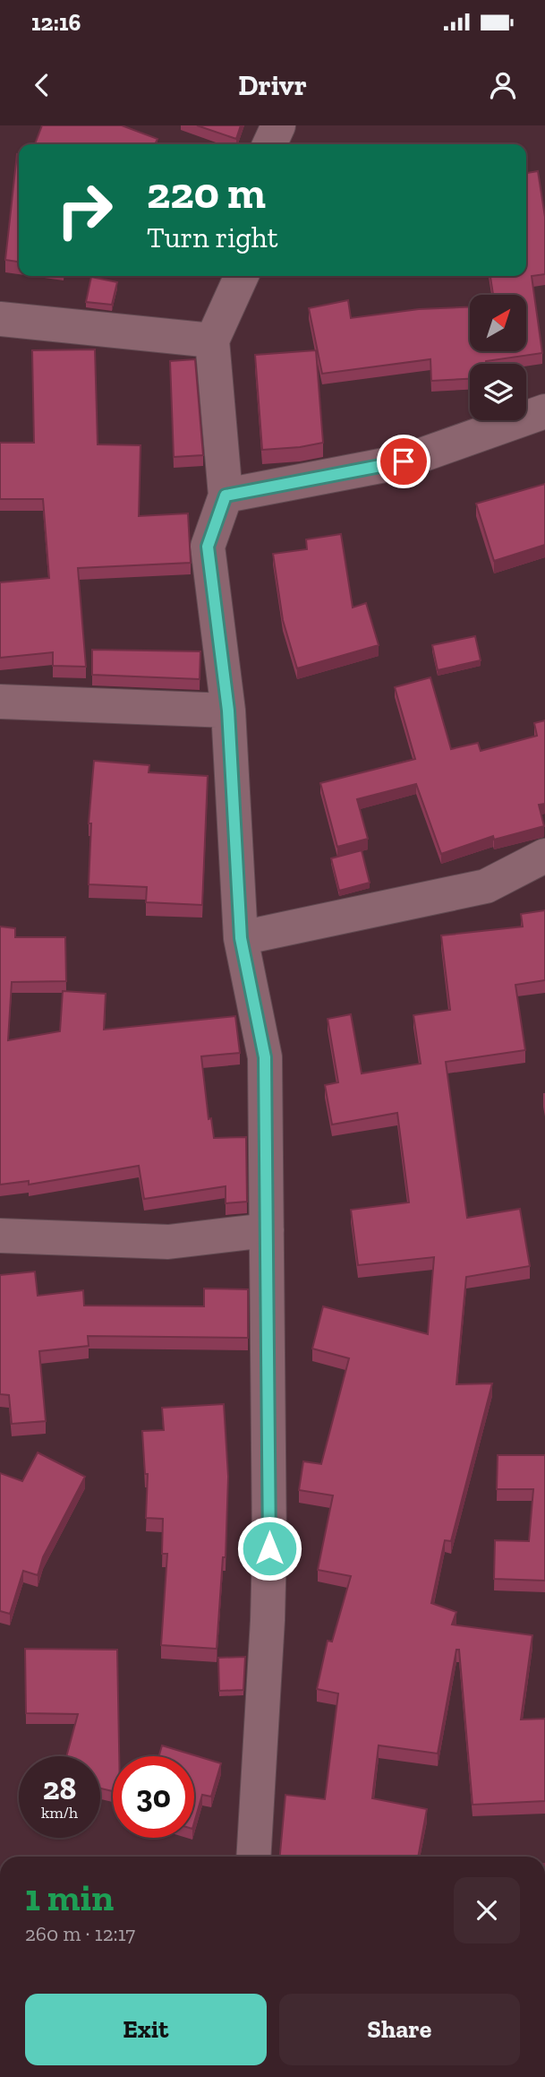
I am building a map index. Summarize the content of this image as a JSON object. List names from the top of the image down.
{
  "north": "top right",
  "page": {
    "status": "12:16",
    "header": "Drivr",
    "turn": ["220 m", "Turn right"],
    "speed": "28 km/h",
    "limit": "30",
    "heading": ["1 min", "260 m · 12:17"],
    "buttons": ["Exit", "Share"]
  }
}
